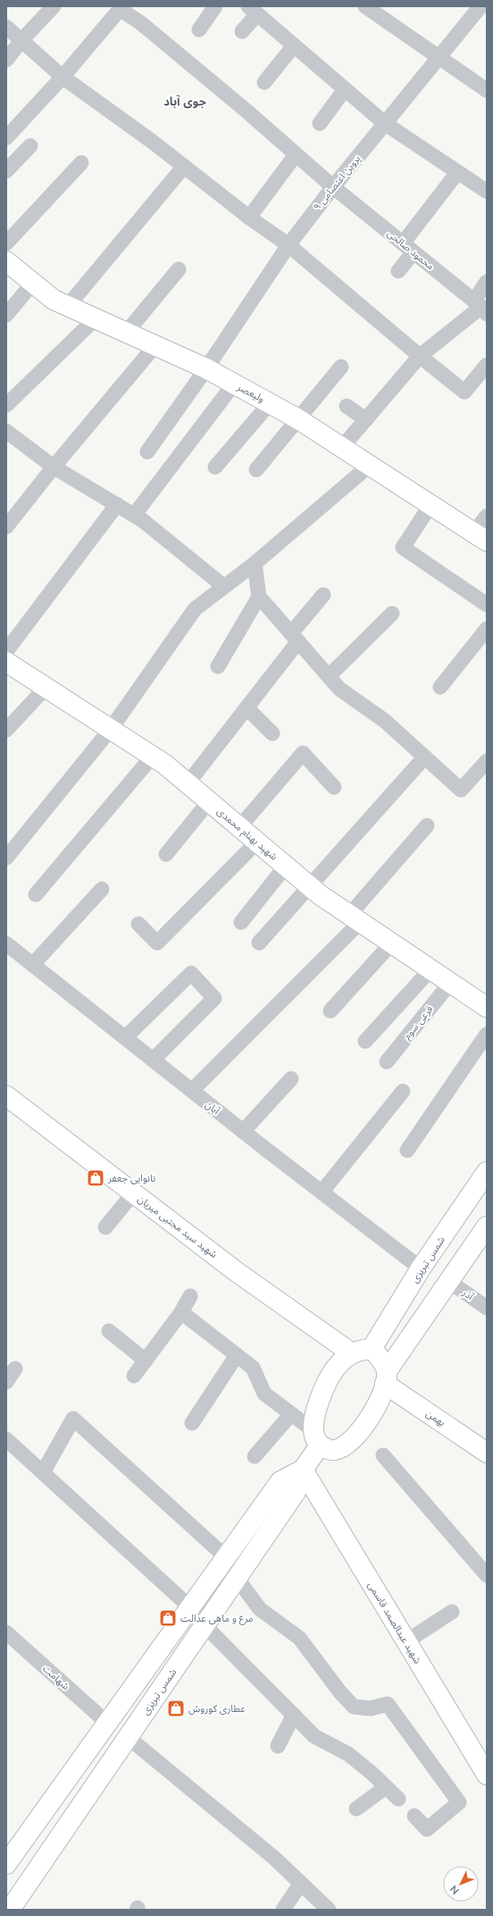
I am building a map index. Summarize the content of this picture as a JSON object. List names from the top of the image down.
{
  "streets": {
    "street": [
      "پروین اعتصامی ۹",
      "محمود صالحی",
      "ولیعصر",
      "شهید بهنام محمدی",
      "فرعی سوم",
      "آبان",
      "شهید سید مجتبی میریان",
      "شمس تبریزی",
      "آذر",
      "بهمن",
      "شهید عبدالصمد قاسمی",
      "شهامت"
    ]
  },
  "crossings": [
    ["پروین اعتصامی ۹", "محمود صالحی"],
    ["پروین اعتصامی ۹", "ولیعصر"],
    ["شهید بهنام محمدی", "فرعی سوم"],
    ["آبان", "شمس تبریزی"],
    ["شمس تبریزی", "شهید عبدالصمد قاسمی"],
    ["شمس تبریزی", "شهامت"]
  ],
  "districts": ["جوی آباد"],
  "places": {
    "shop": ["نانوایی جعفر", "مرغ و ماهی عدالت", "عطاری کوروش"]
  },
  "north": "bottom left"
}
